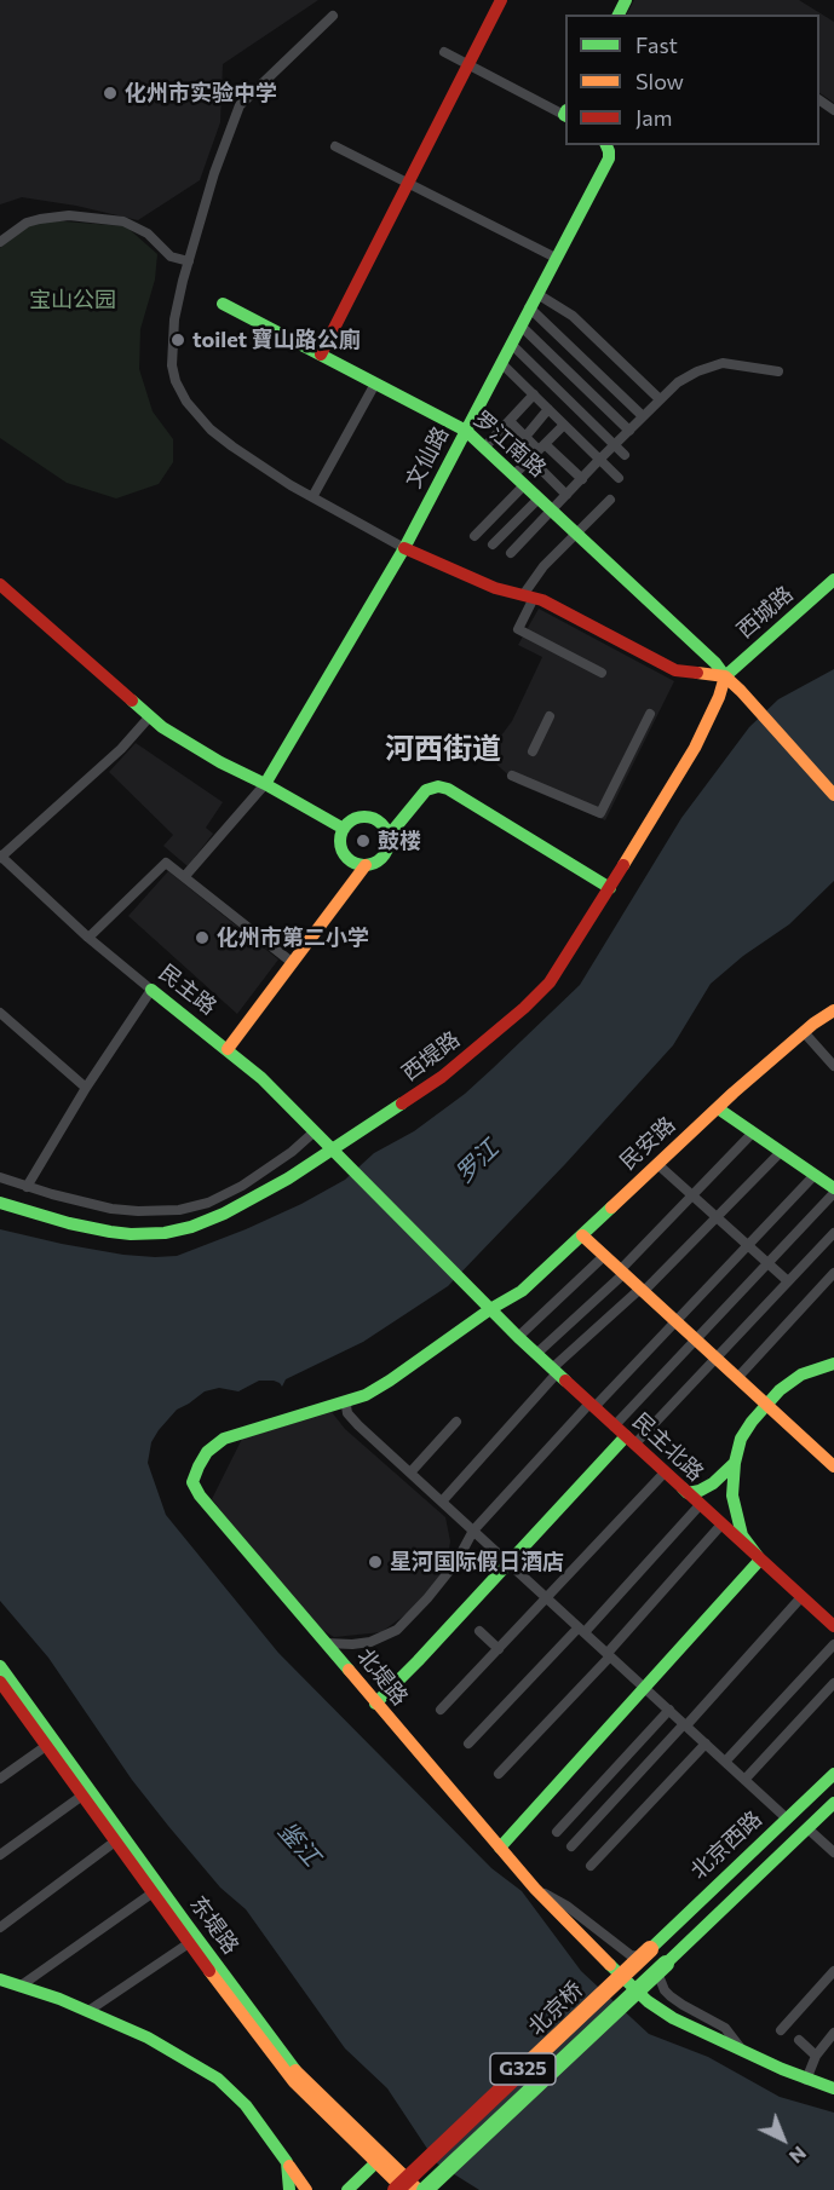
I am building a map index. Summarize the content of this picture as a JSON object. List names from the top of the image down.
{
  "streets": {
    "main road": [
      "罗江南路",
      "文仙路",
      "西城路",
      "民主路",
      "西堤路",
      "民安路",
      "民主北路",
      "北堤路",
      "北京西路",
      "东堤路",
      "北京桥",
      "G325"
    ]
  },
  "crossings": [
    ["罗江南路", "文仙路"],
    ["罗江南路", "西城路"],
    ["罗江南路", "西堤路"],
    ["西城路", "西堤路"],
    ["民主路", "西堤路"],
    ["民主路", "民主北路"],
    ["民安路", "民主北路"],
    ["民安路", "北堤路"],
    ["民主北路", "北堤路"],
    ["北京西路", "北京桥"]
  ],
  "districts": ["河西街道"],
  "water": ["罗江", "鉴江"],
  "parks": ["宝山公园"],
  "places": [
    "化州市实验中学",
    "toilet 寶山路公廁",
    "鼓楼",
    "化州市第二小学",
    "星河国际假日酒店"
  ],
  "legend": ["Fast", "Slow", "Jam"],
  "north": "bottom right"
}
